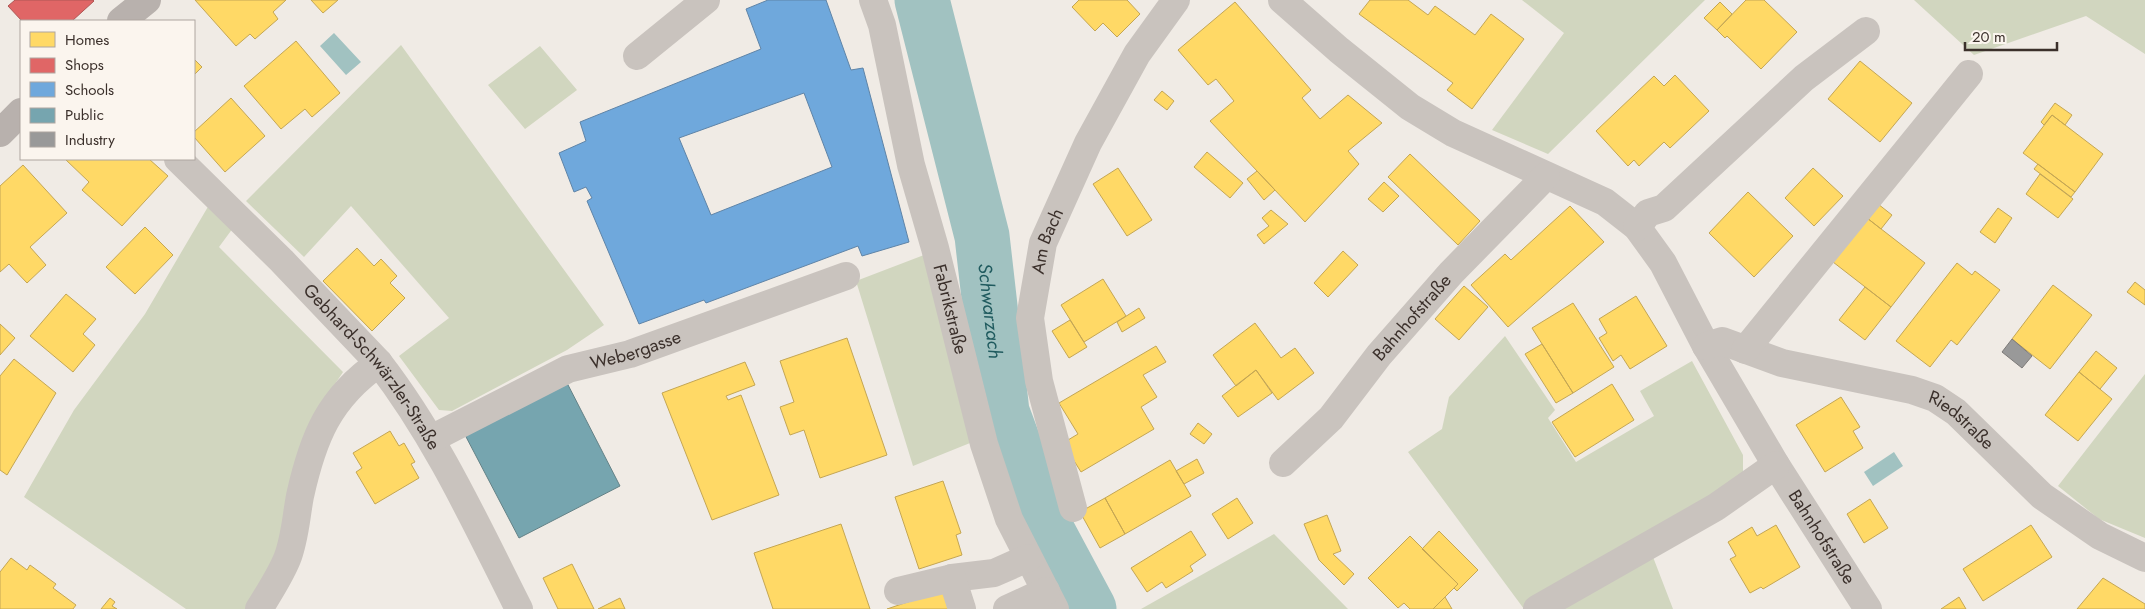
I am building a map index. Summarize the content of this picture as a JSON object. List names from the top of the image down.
{
  "streets": {
    "street": [
      "Am Bach",
      "Fabrikstraße",
      "Bahnhofstraße",
      "Webergasse",
      "Gebhard-Schwärzler-Straße",
      "Riedstraße"
    ]
  },
  "crossings": [
    ["Bahnhofstraße", "Riedstraße"],
    ["Webergasse", "Gebhard-Schwärzler-Straße"]
  ],
  "water": ["Schwarzach"],
  "legend": [
    "Homes",
    "Shops",
    "Schools",
    "Public",
    "Industry"
  ],
  "scale_bar": "20 m"
}
